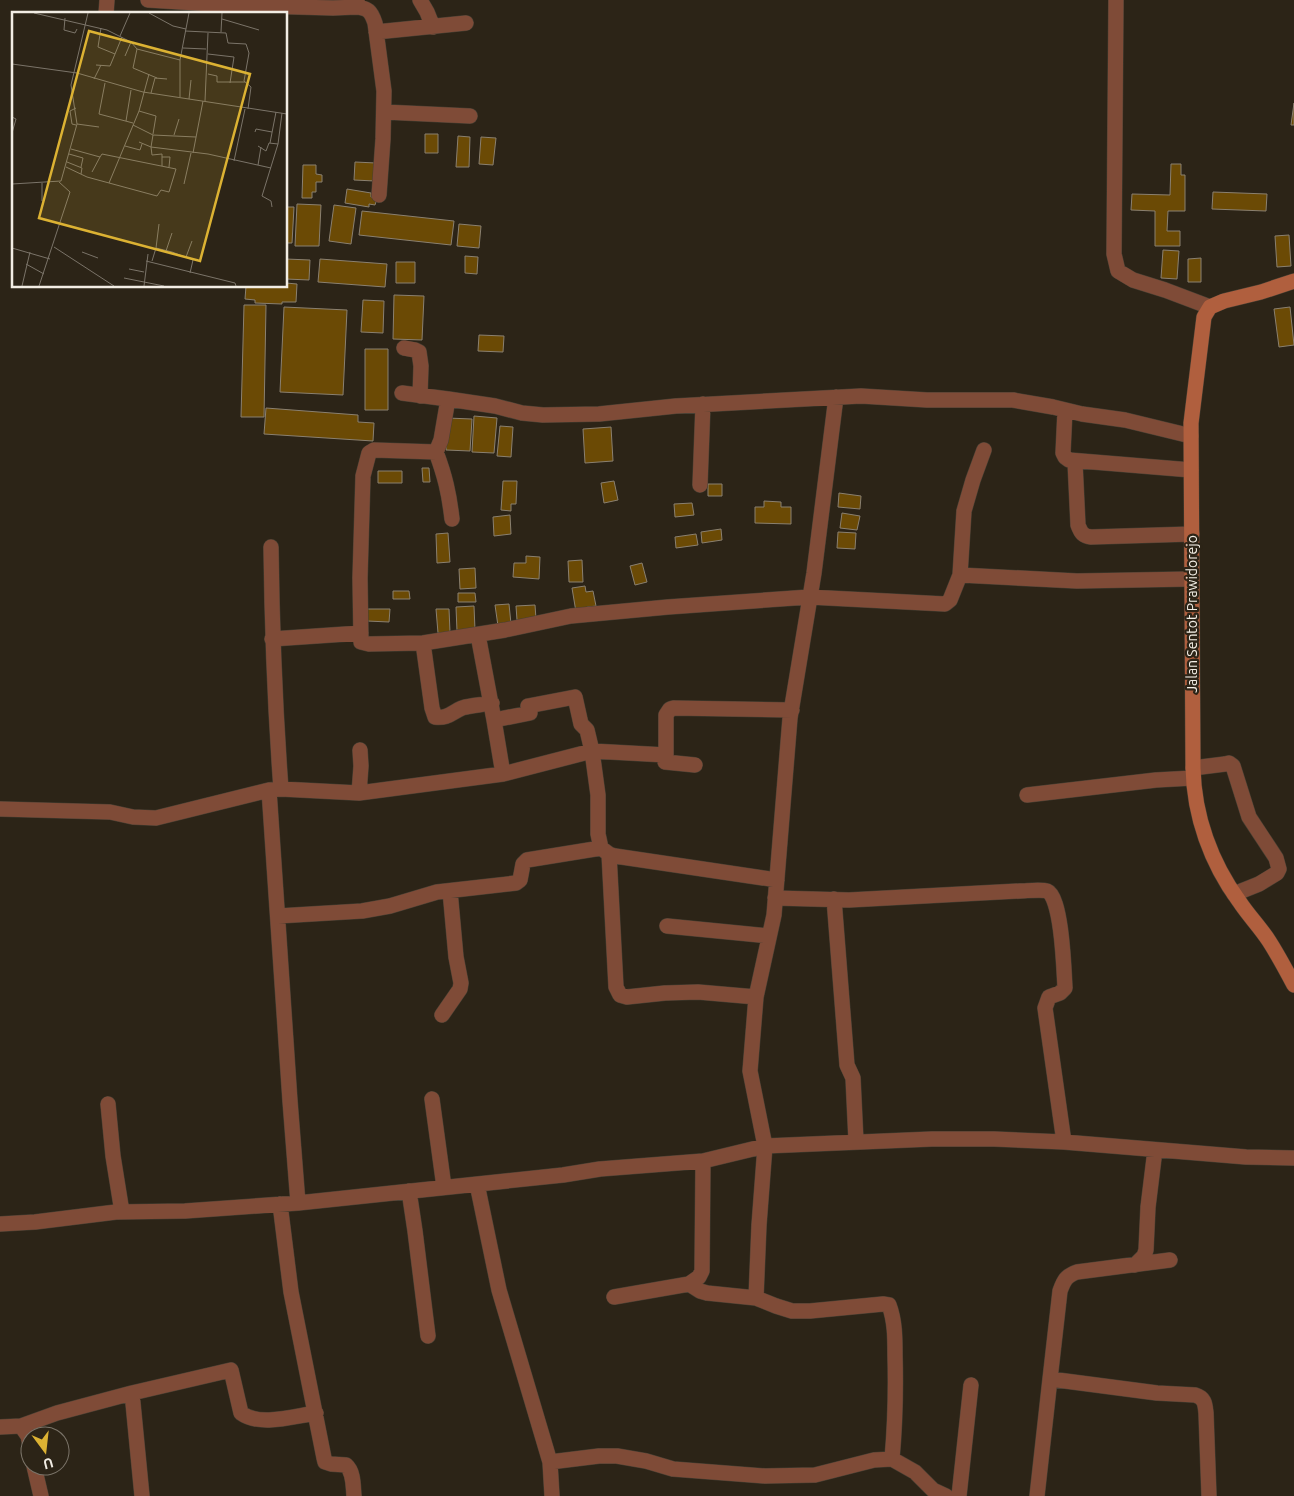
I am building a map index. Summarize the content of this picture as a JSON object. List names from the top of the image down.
{
  "streets": {
    "main road": ["Jalan Sentot Prawidorejo"]
  },
  "north": "bottom"
}
